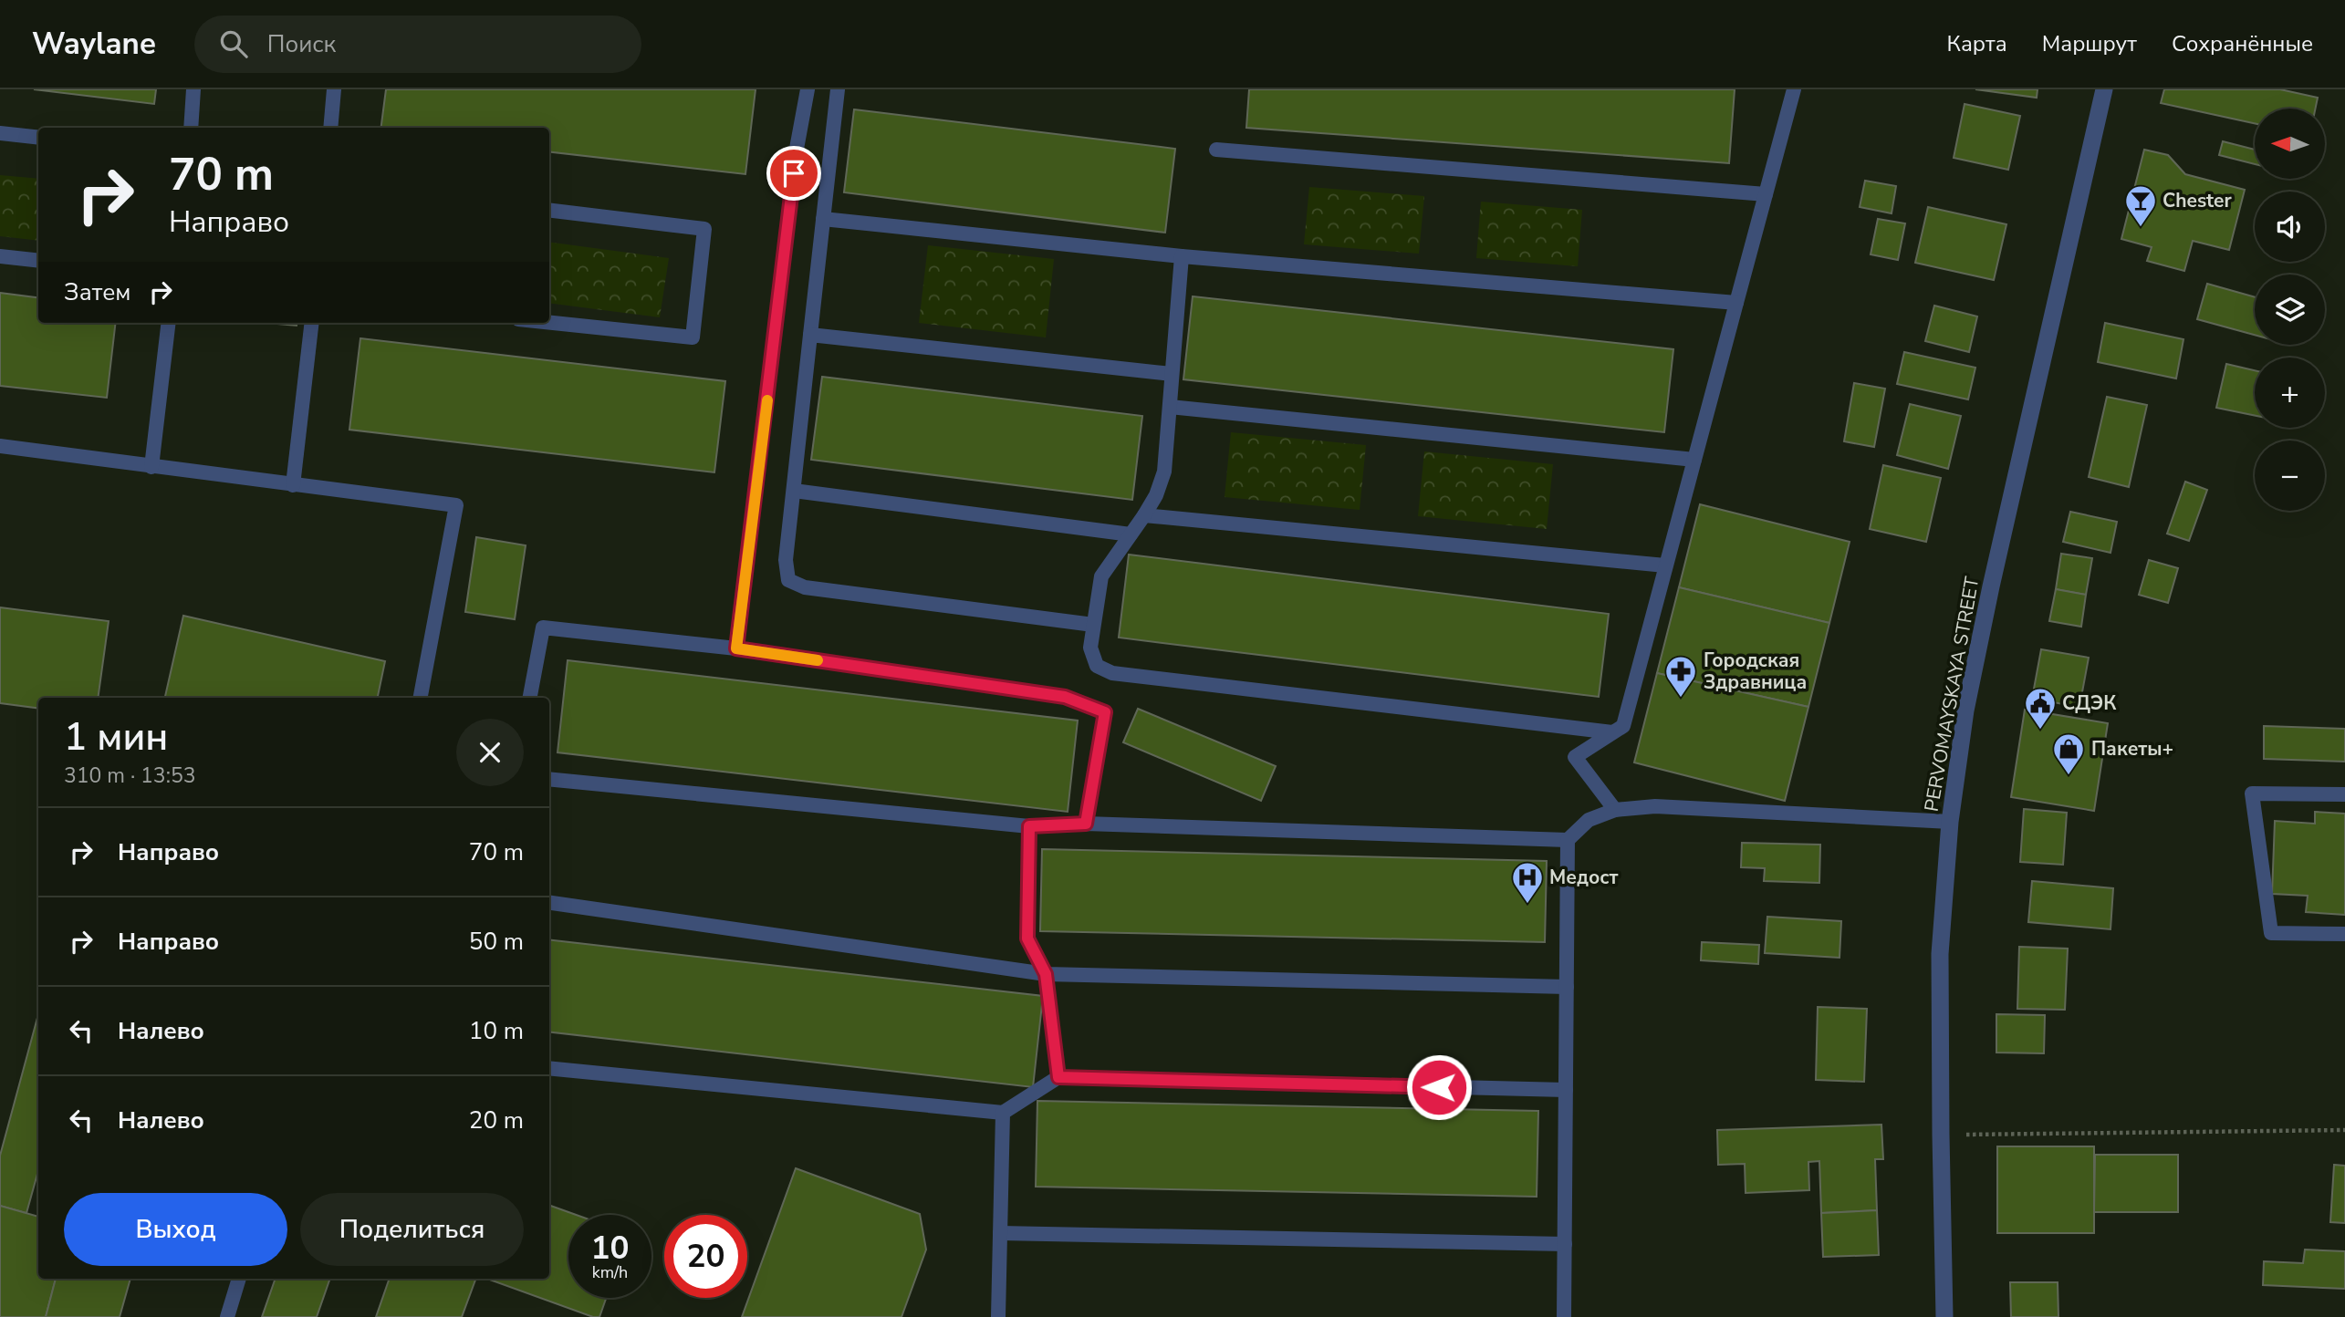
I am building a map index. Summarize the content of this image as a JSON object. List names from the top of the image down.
{
  "streets": {
    "street": ["PERVOMAYSKAYA STREET"]
  },
  "places": {
    "bar": ["Chester"],
    "pharmacy": ["Городская Здравница"],
    "public building": ["СДЭК"],
    "shop": ["Пакеты+"],
    "hospital": ["Медост"]
  },
  "north": "left",
  "page": {
    "header": "Waylane",
    "search": "Поиск",
    "nav": ["Карта", "Маршрут", "Сохранённые"],
    "map_buttons": ["+", "−"],
    "turn": ["70 m", "Направо"],
    "then": "Затем",
    "heading": ["1 мин", "310 m · 13:53"],
    "list": [
      {
        "name": "Направо",
        "value": "70 m"
      },
      {
        "name": "Направо",
        "value": "50 m"
      },
      {
        "name": "Налево",
        "value": "10 m"
      },
      {
        "name": "Налево",
        "value": "20 m"
      }
    ],
    "buttons": ["Выход", "Поделиться"],
    "speed": "10 km/h",
    "limit": "20"
  }
}
